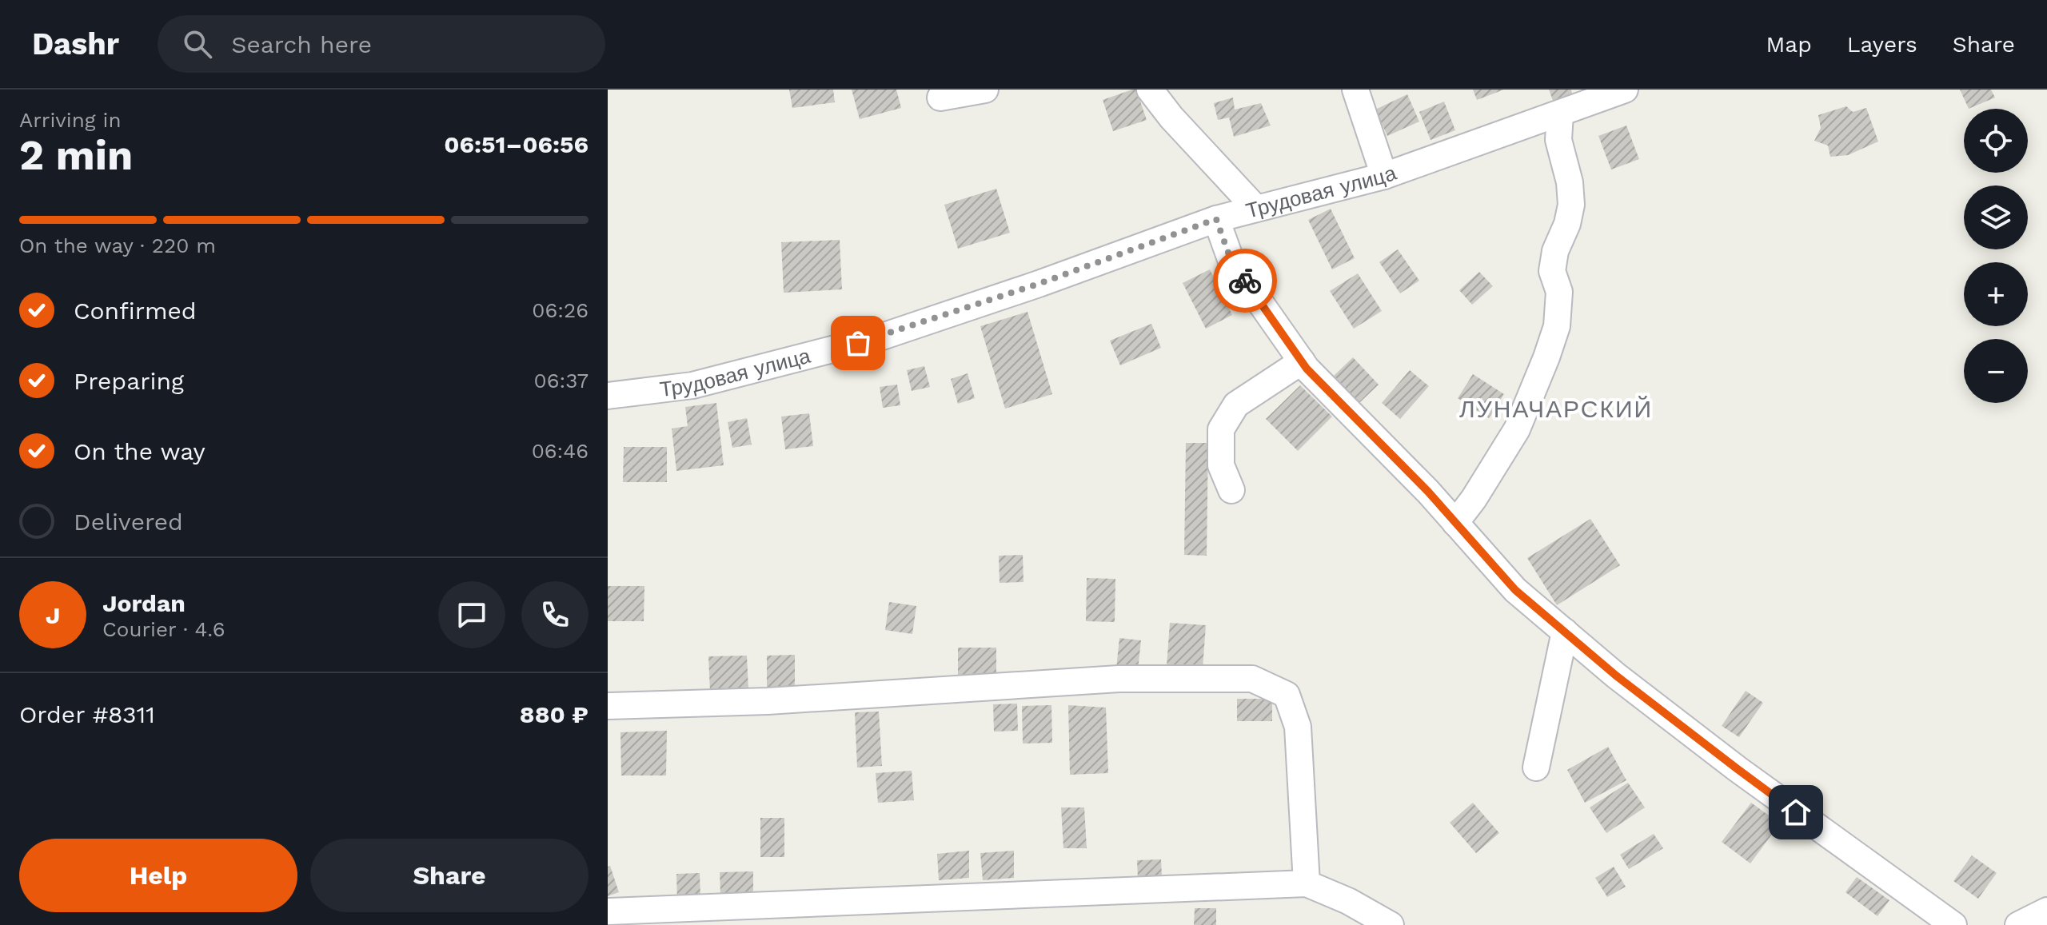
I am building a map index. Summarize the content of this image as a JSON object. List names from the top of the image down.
{
  "streets": {
    "street": ["Трудовая улица"]
  },
  "districts": ["ЛУНАЧАРСКИЙ"],
  "page": {
    "header": "Dashr",
    "search": "Search here",
    "nav": ["Map", "Layers", "Share"],
    "heading": ["2 min", "Arriving in", "06:51–06:56"],
    "panel": [
      "Jordan",
      "Courier · 4.6",
      "Order #8311",
      "880 ₽"
    ],
    "map_buttons": ["+", "−"],
    "bar": "On the way · 220 m",
    "list": [
      ["Confirmed", "06:26"],
      ["Preparing", "06:37"],
      ["On the way", "06:46"],
      "Delivered"
    ],
    "round": "J",
    "buttons": ["Help", "Share"]
  }
}
